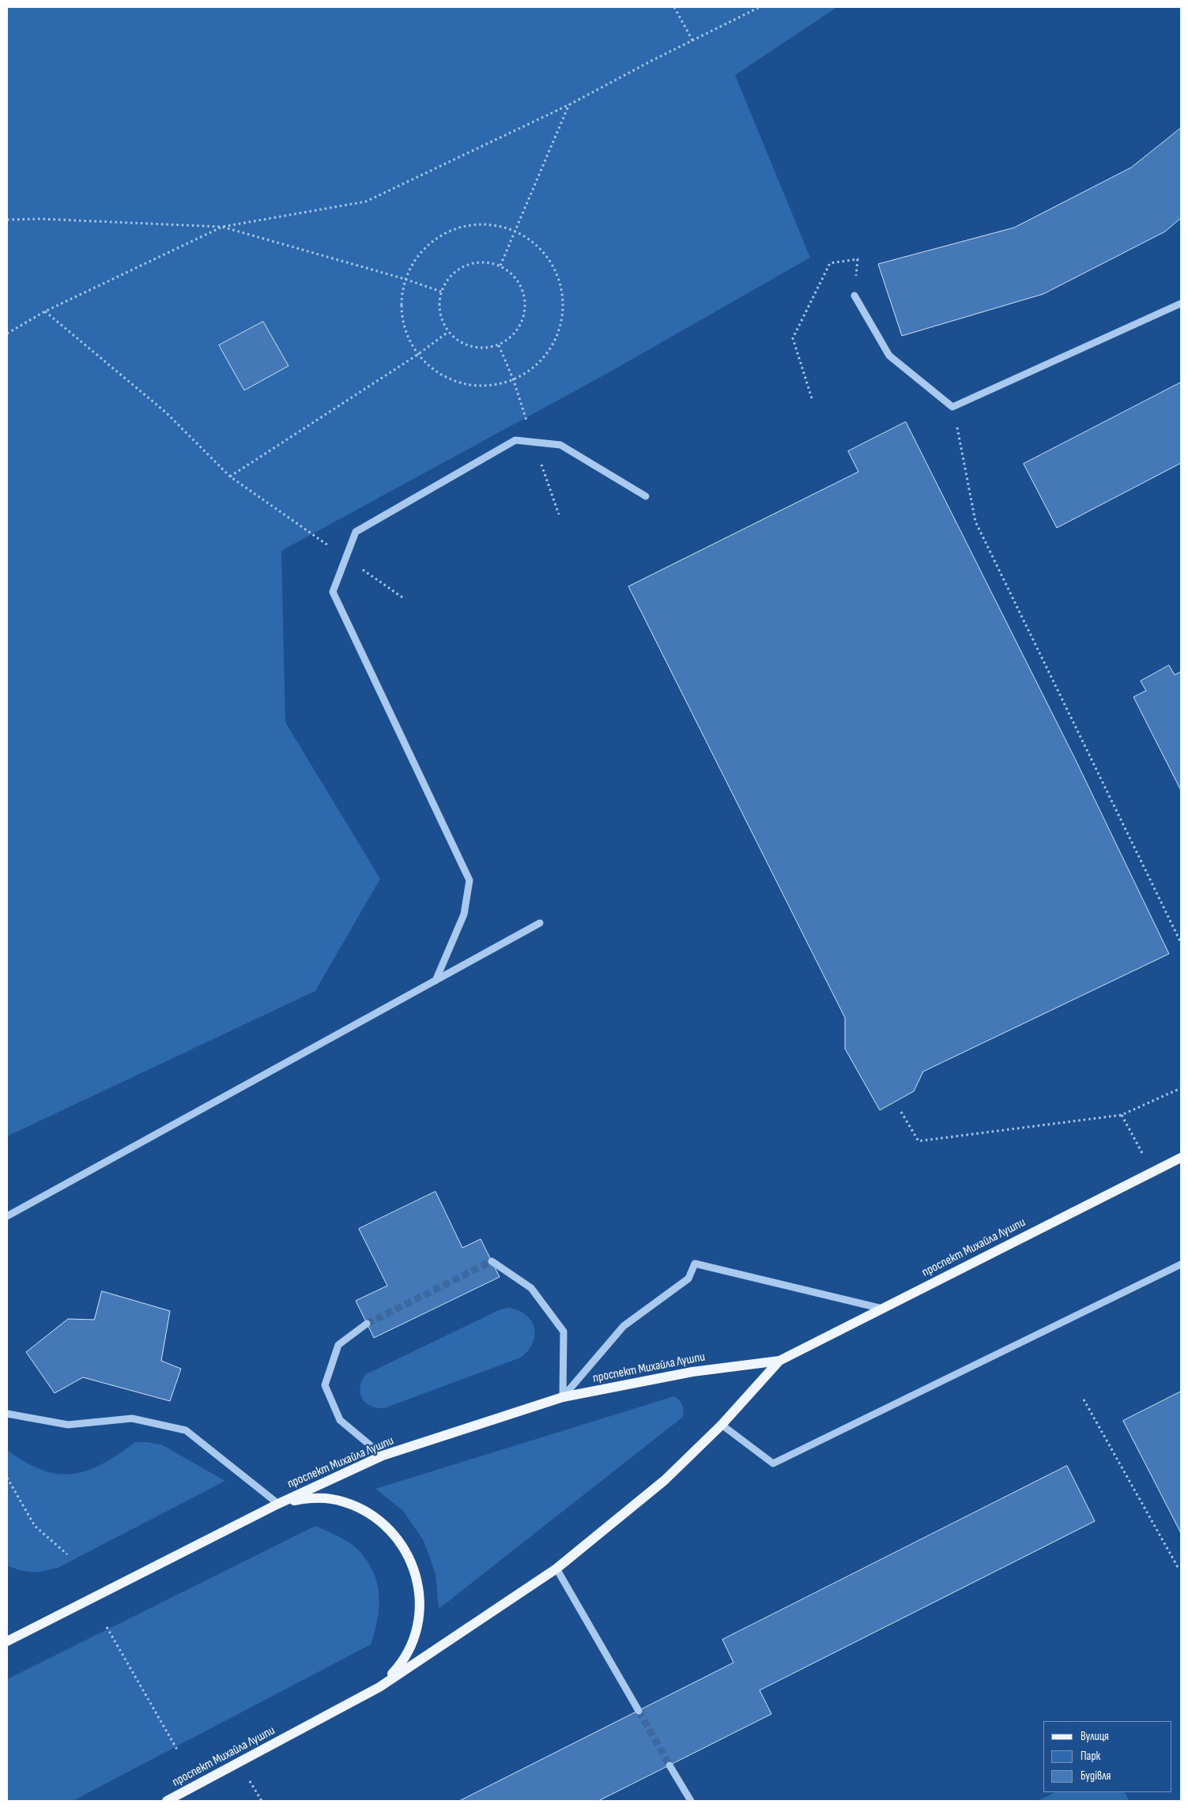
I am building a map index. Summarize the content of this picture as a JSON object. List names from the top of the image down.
{
  "streets": {
    "main road": ["проспект Михайла Лушпи"]
  },
  "legend": ["Вулиця", "Парк", "Будівля"]
}
